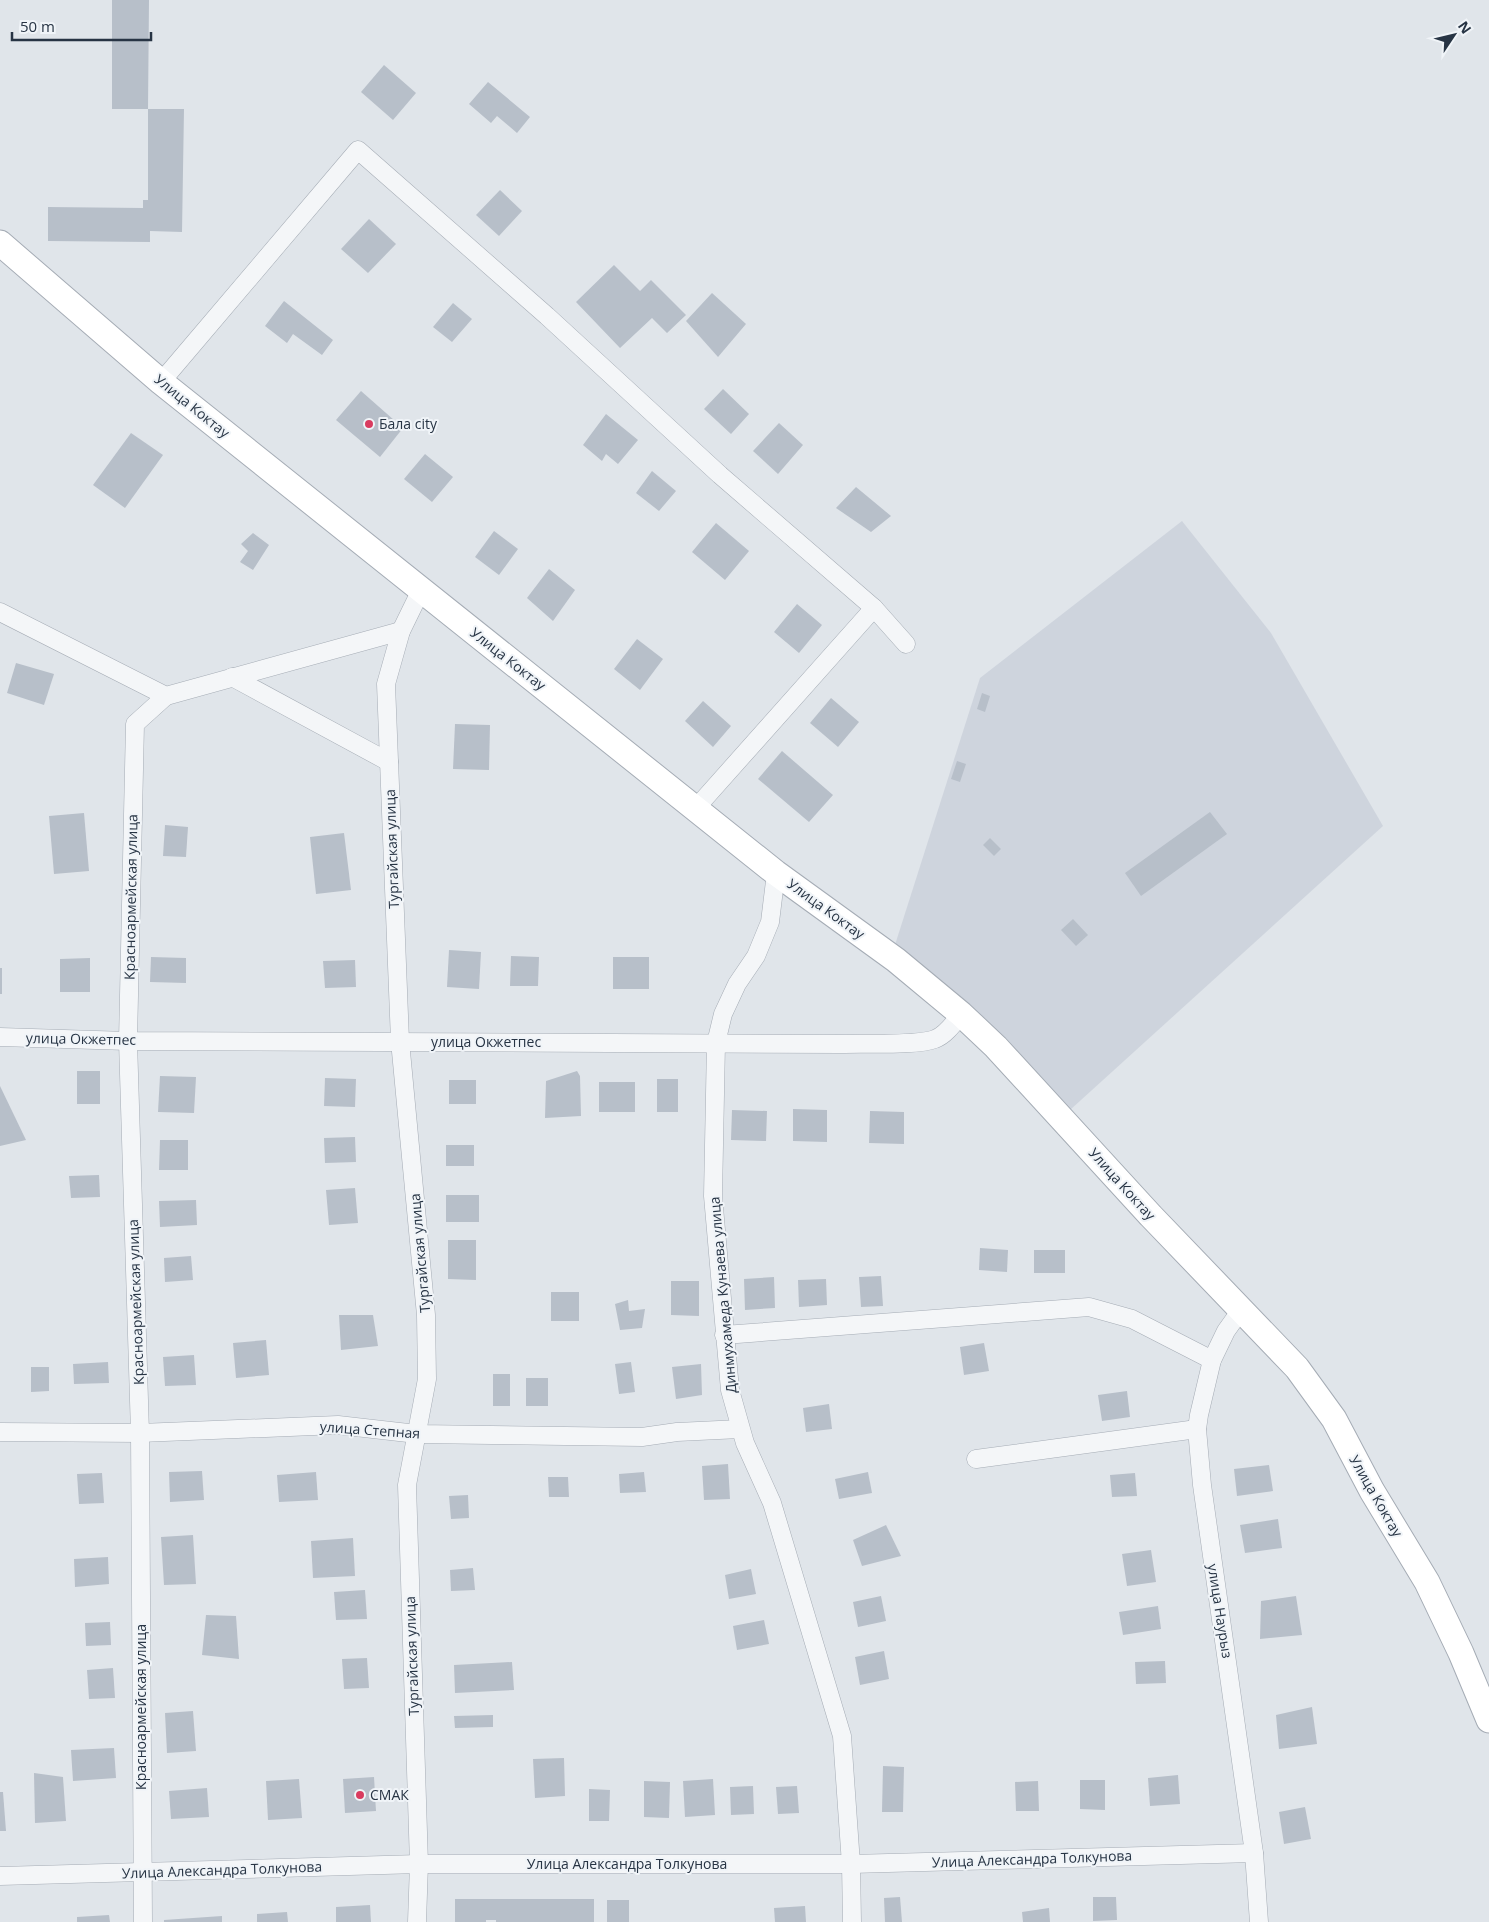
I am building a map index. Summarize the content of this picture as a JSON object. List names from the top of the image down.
{
  "streets": {
    "street": [
      "Улица Коктау",
      "Тургайская улица",
      "Красноармейская улица",
      "улица Окжетпес",
      "Динмухамеда Кунаева улица",
      "улица Степная",
      "улица Наурыз",
      "Улица Александра Толкунова"
    ]
  },
  "crossings": [
    ["Улица Коктау", "Тургайская улица"],
    ["Улица Коктау", "улица Окжетпес"],
    ["Улица Коктау", "Динмухамеда Кунаева улица"],
    ["Улица Коктау", "улица Наурыз"],
    ["Тургайская улица", "улица Окжетпес"],
    ["Тургайская улица", "улица Степная"],
    ["Тургайская улица", "Улица Александра Толкунова"],
    ["Красноармейская улица", "улица Окжетпес"],
    ["Красноармейская улица", "улица Степная"],
    ["Красноармейская улица", "Улица Александра Толкунова"],
    ["улица Окжетпес", "Динмухамеда Кунаева улица"],
    ["Динмухамеда Кунаева улица", "улица Степная"],
    ["Динмухамеда Кунаева улица", "Улица Александра Толкунова"],
    ["улица Наурыз", "Улица Александра Толкунова"]
  ],
  "places": ["Бала city", "СМАК"],
  "scale_bar": "50 m",
  "north": "top right"
}
